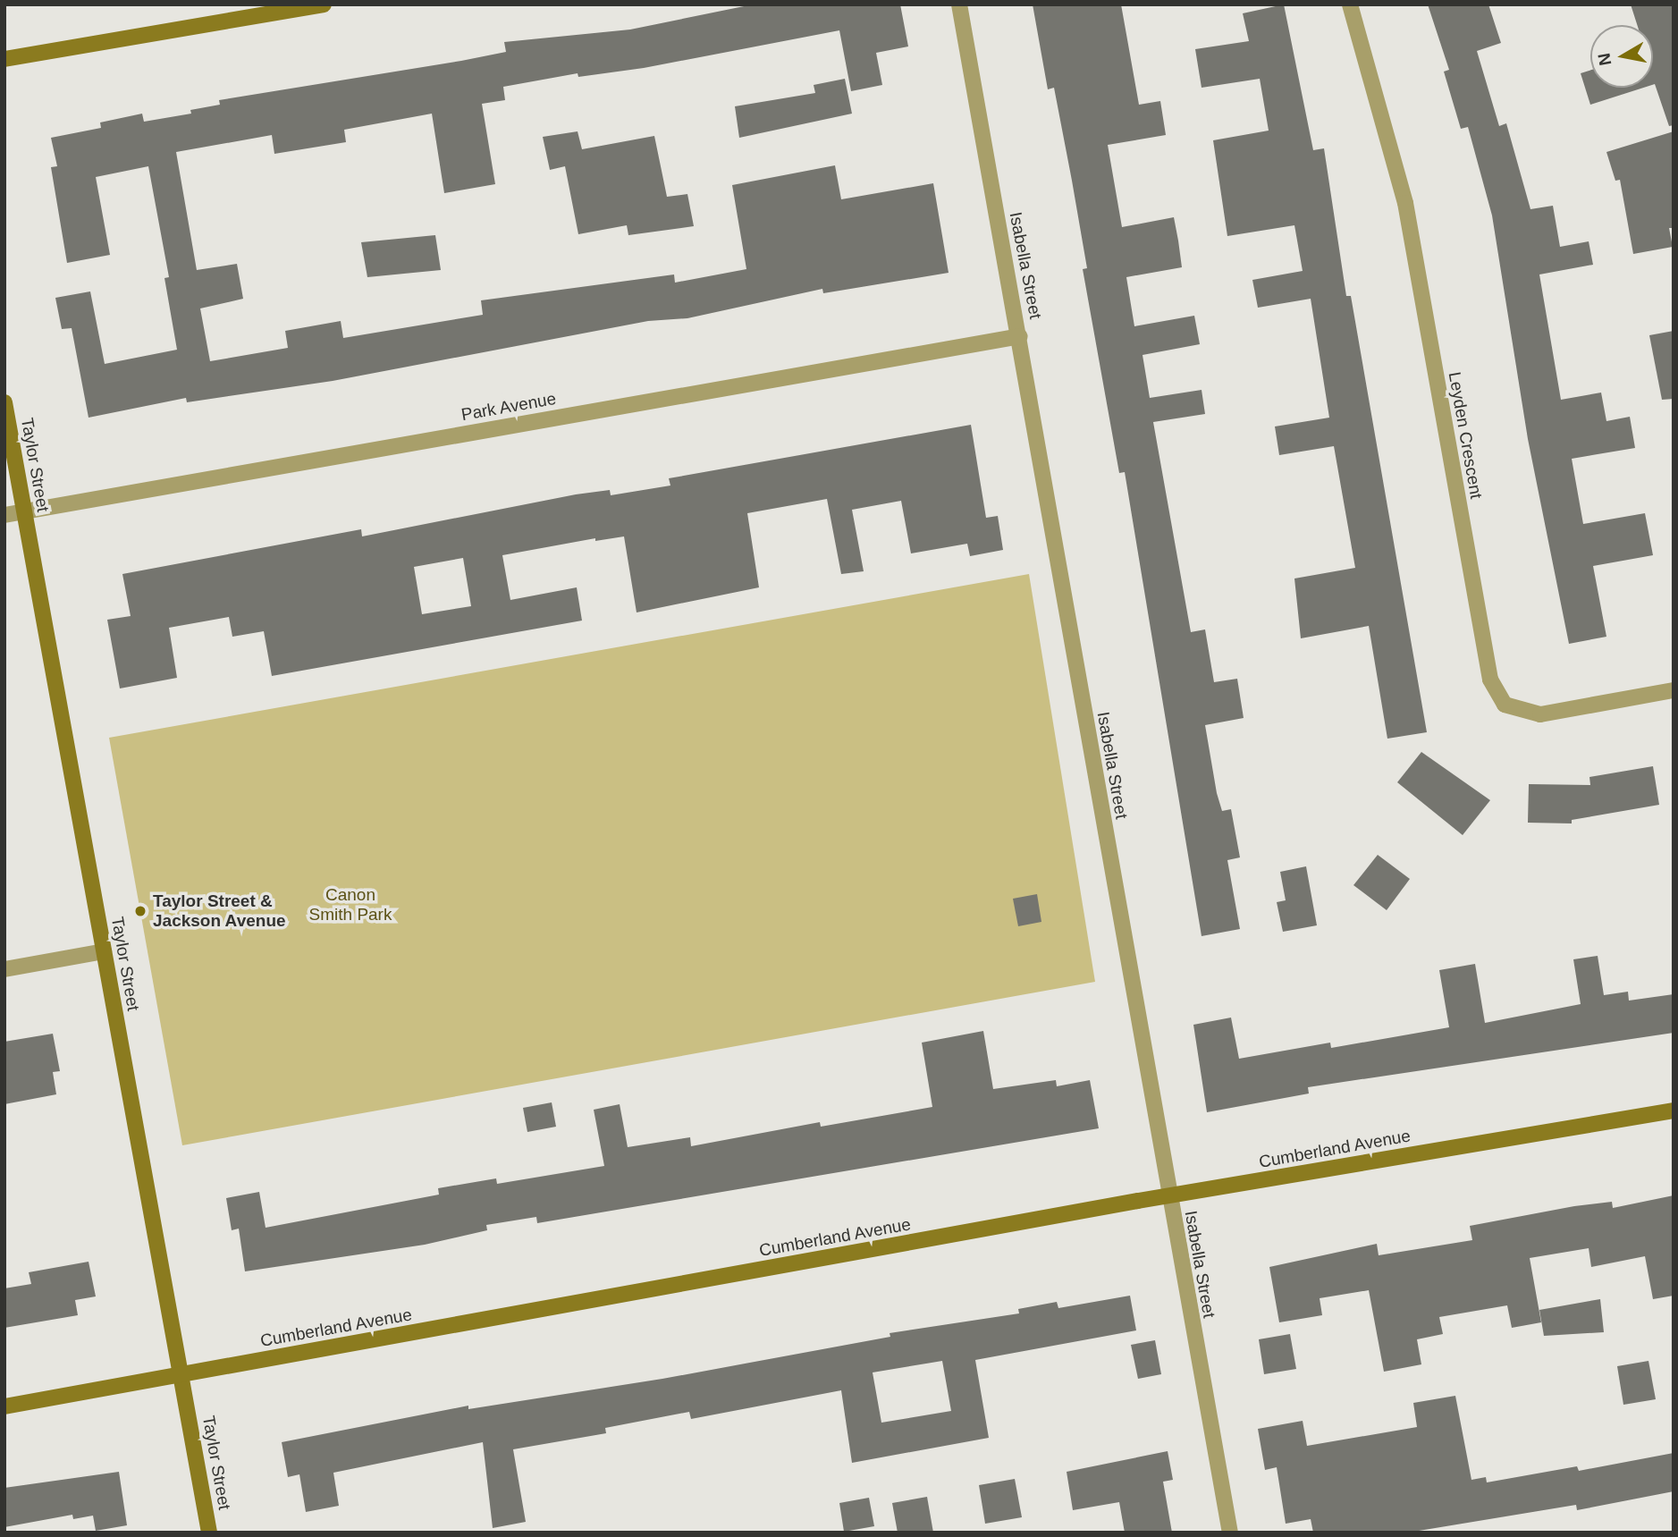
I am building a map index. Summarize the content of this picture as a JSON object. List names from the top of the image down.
{
  "streets": {
    "street": [
      "Isabella Street",
      "Park Avenue",
      "Leyden Crescent",
      "Taylor Street",
      "Cumberland Avenue"
    ]
  },
  "crossings": [
    ["Isabella Street", "Park Avenue"],
    ["Isabella Street", "Cumberland Avenue"],
    ["Park Avenue", "Taylor Street"],
    ["Taylor Street", "Cumberland Avenue"]
  ],
  "parks": ["Canon Smith Park"],
  "places": ["Taylor Street & Jackson Avenue"],
  "north": "left"
}
